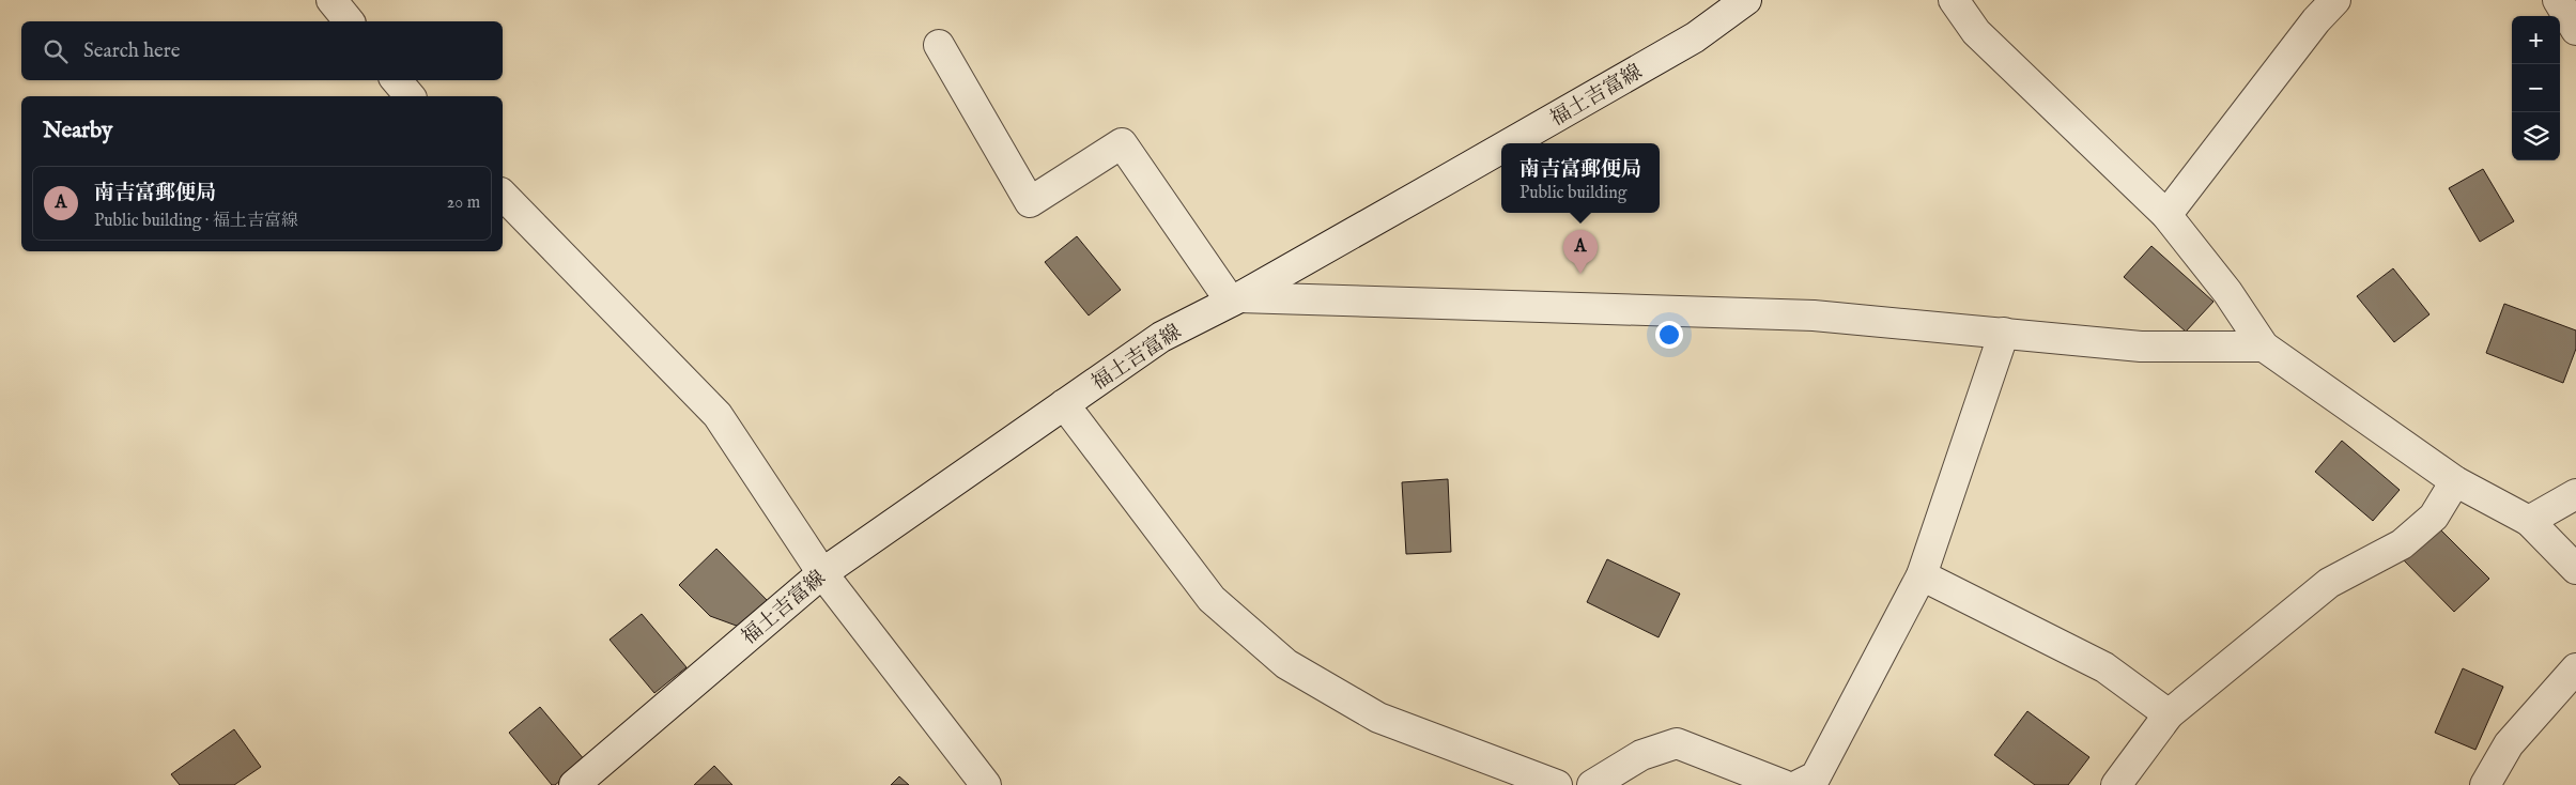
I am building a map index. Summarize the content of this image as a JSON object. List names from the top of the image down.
{
  "streets": {
    "street": ["福土吉富線"]
  },
  "page": {
    "map_buttons": ["+", "−"],
    "search": "Search here",
    "heading": "Nearby",
    "popup": ["南吉富郵便局", "Public building"],
    "list": [
      {
        "mark": "A",
        "name": "南吉富郵便局",
        "note": "Public building · 福土吉富線",
        "value": "20 m"
      }
    ],
    "pins": "A"
  }
}
